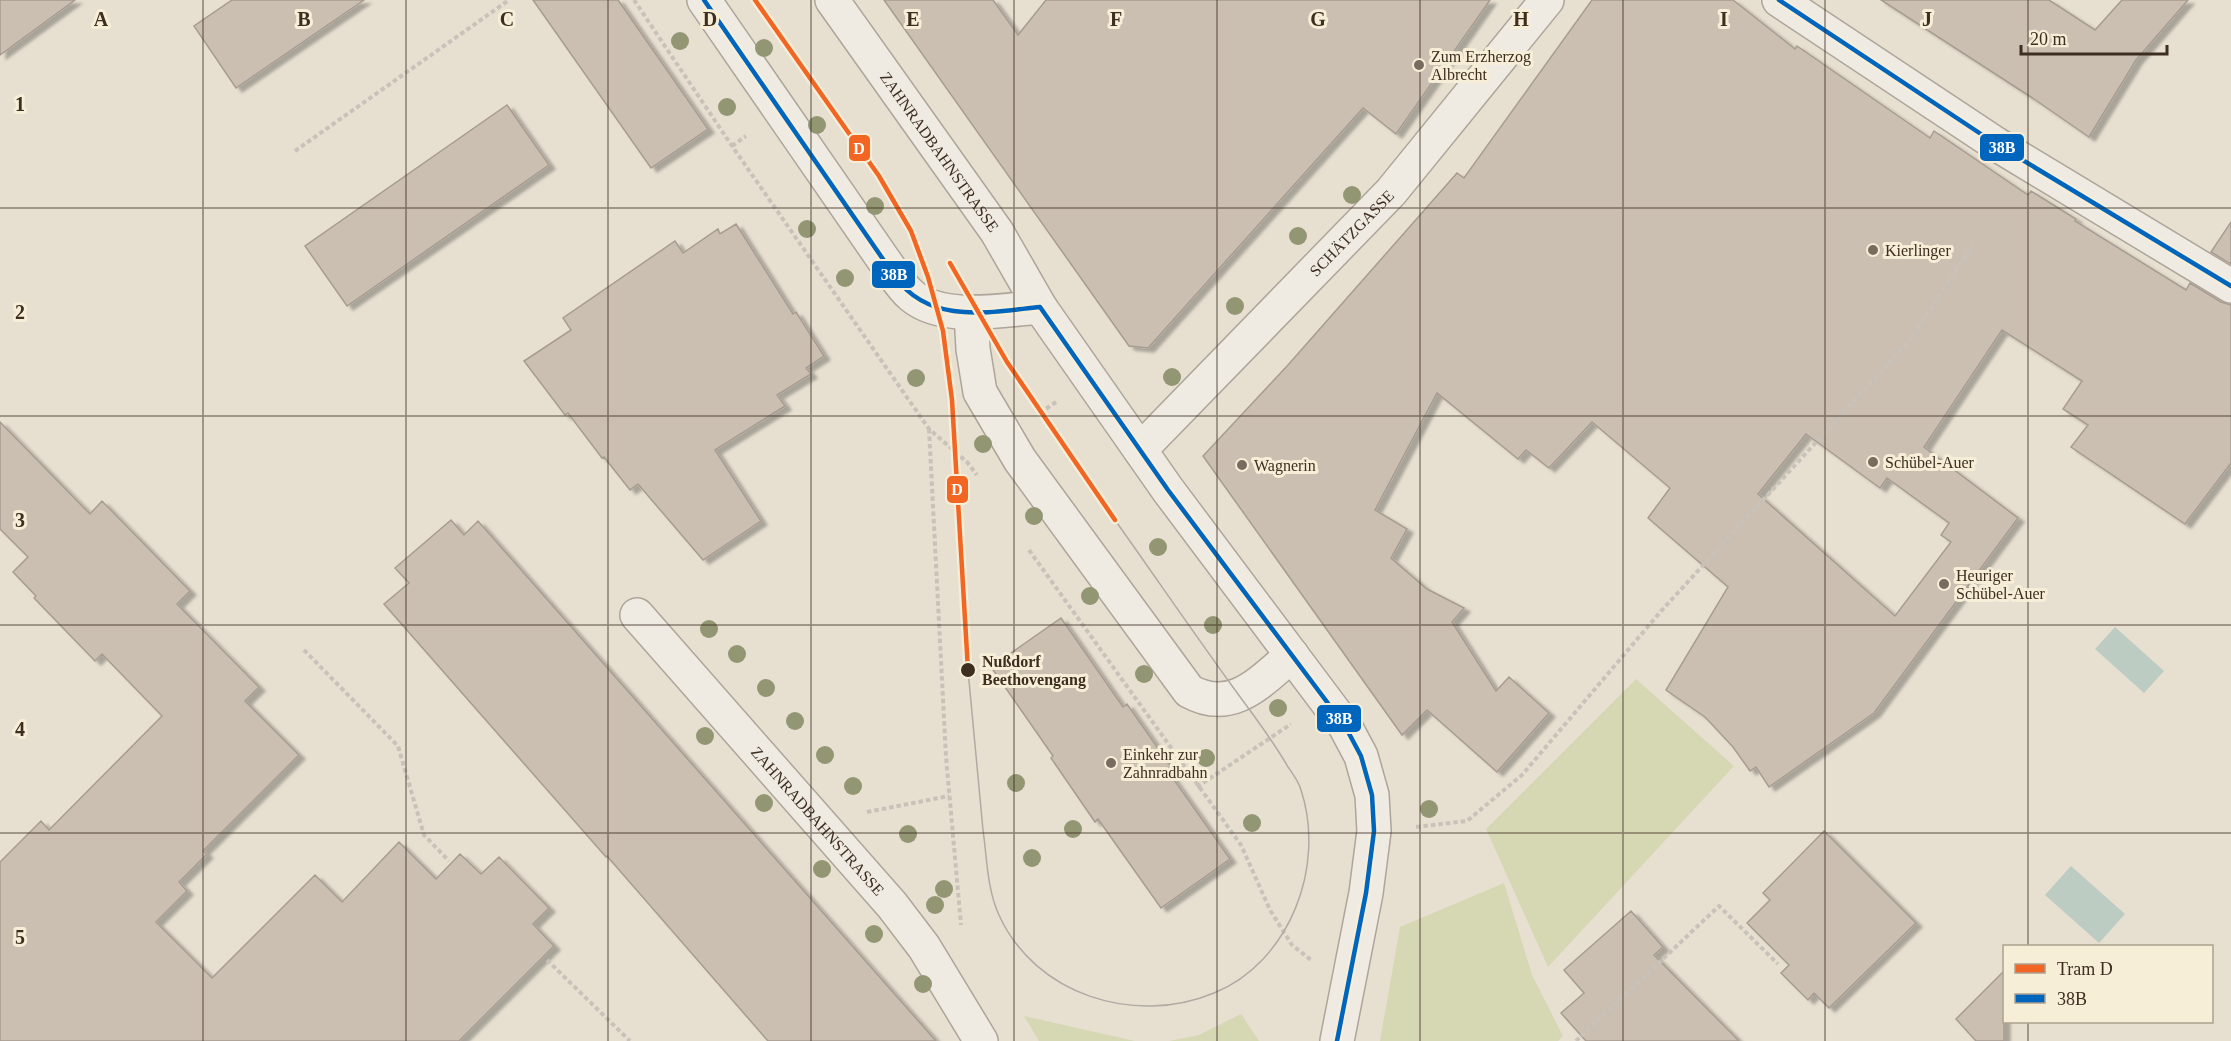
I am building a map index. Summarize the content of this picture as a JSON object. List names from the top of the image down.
{
  "streets": {
    "street": ["ZAHNRADBAHNSTRASSE", "SCHÄTZGASSE"]
  },
  "crossings": [
    ["ZAHNRADBAHNSTRASSE", "SCHÄTZGASSE"]
  ],
  "places": [
    "Zum Erzherzog Albrecht",
    "Kierlinger",
    "Schübel-Auer",
    "Wagnerin",
    "Heuriger Schübel-Auer",
    "Nußdorf Beethovengang",
    "Einkehr zur Zahnradbahn"
  ],
  "lines": ["tram line D", "transit line 38B"],
  "legend": ["Tram D", "38B"],
  "scale_bar": "20 m",
  "grid": {
    "columns": [
      "A",
      "B",
      "C",
      "D",
      "E",
      "F",
      "G",
      "H",
      "I",
      "J"
    ],
    "rows": [
      "1",
      "2",
      "3",
      "4",
      "5"
    ]
  }
}
